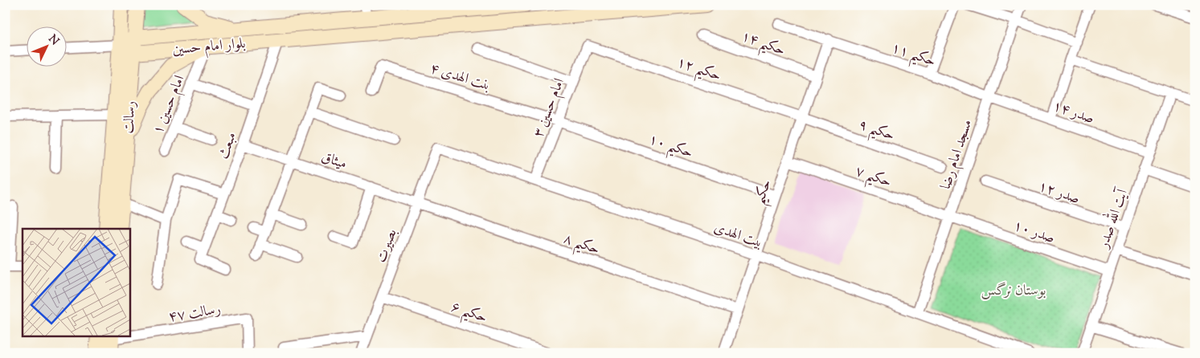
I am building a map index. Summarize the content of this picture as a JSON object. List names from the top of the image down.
{
  "streets": {
    "main road": ["بلوار امام حسین", "رسالت"],
    "street": [
      "حکیم ۱۴",
      "حکیم ۱۱",
      "حکیم ۱۲",
      "بنت الهدی ۴",
      "امام حسین ۱",
      "امام حسین ۳",
      "صدر ۱۴",
      "حکیم ۹",
      "مبعث",
      "حکیم ۱۰",
      "مسجد امام رضا",
      "میثاق",
      "حکیم ۷",
      "حکیم",
      "صدر ۱۲",
      "آیت الله صدر",
      "صدر ۱۰",
      "بیت الهدی",
      "حکیم ۸",
      "بصیرت",
      "حکیم ۶",
      "رسالت ۴۷"
    ]
  },
  "crossings": [
    ["حکیم ۱۴", "حکیم"],
    ["بلوار امام حسین", "امام حسین ۱"],
    ["بلوار امام حسین", "رسالت"],
    ["بلوار امام حسین", "مبعث"],
    ["حکیم ۱۱", "صدر ۱۴"],
    ["حکیم ۱۱", "مسجد امام رضا"],
    ["حکیم ۱۱", "حکیم"],
    ["حکیم ۱۲", "امام حسین ۳"],
    ["حکیم ۱۲", "حکیم ۹"],
    ["حکیم ۱۲", "حکیم"],
    ["بنت الهدی ۴", "امام حسین ۳"],
    ["بنت الهدی ۴", "حکیم ۱۰"],
    ["امام حسین ۳", "حکیم ۱۰"],
    ["امام حسین ۳", "بیت الهدی"],
    ["صدر ۱۴", "مسجد امام رضا"],
    ["صدر ۱۴", "آیت الله صدر"],
    ["حکیم ۹", "حکیم"],
    ["مبعث", "میثاق"],
    ["حکیم ۱۰", "حکیم"],
    ["مسجد امام رضا", "حکیم ۷"],
    ["مسجد امام رضا", "صدر ۱۰"],
    ["مسجد امام رضا", "بیت الهدی"],
    ["میثاق", "حکیم ۸"],
    ["میثاق", "بصیرت"],
    ["حکیم ۷", "حکیم"],
    ["حکیم ۷", "صدر ۱۰"],
    ["حکیم", "بیت الهدی"],
    ["حکیم", "حکیم ۸"],
    ["صدر ۱۲", "آیت الله صدر"],
    ["آیت الله صدر", "صدر ۱۰"],
    ["بیت الهدی", "بصیرت"],
    ["حکیم ۸", "بصیرت"],
    ["بصیرت", "حکیم ۶"]
  ],
  "parks": ["بوستان نرگس"],
  "north": "top right"
}
